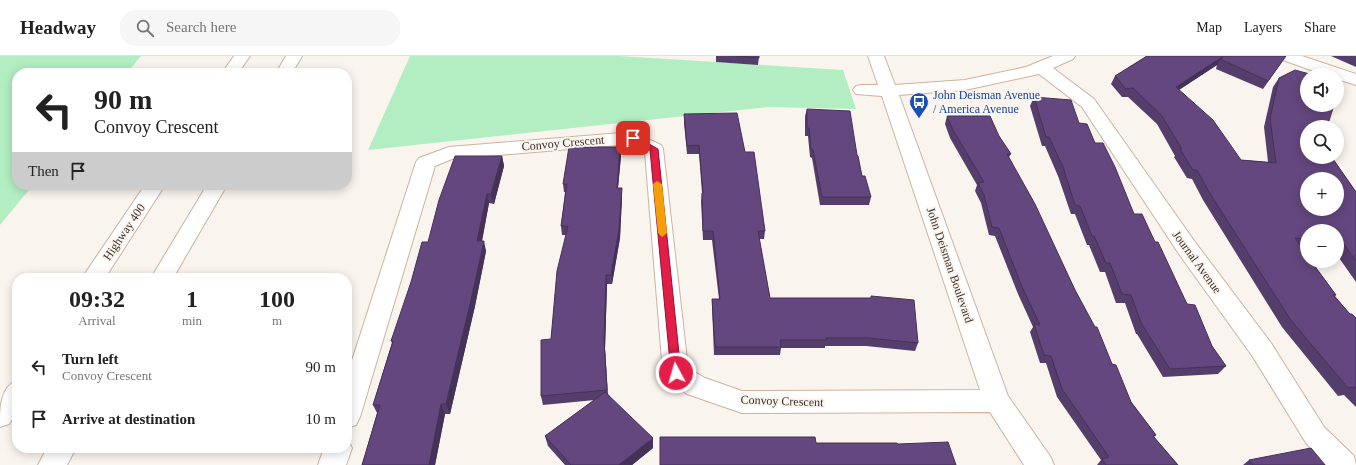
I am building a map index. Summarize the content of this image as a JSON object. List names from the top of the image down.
{
  "streets": {
    "main road": [
      "Convoy Crescent",
      "Highway 400",
      "Journal Avenue",
      "John Deisman Boulevard"
    ]
  },
  "crossings": [
    ["Convoy Crescent", "John Deisman Boulevard"]
  ],
  "places": {
    "bus stop": ["John Deisman Avenue / America Avenue"]
  },
  "page": {
    "header": "Headway",
    "search": "Search here",
    "nav": ["Map", "Layers", "Share"],
    "map_buttons": ["+", "−"],
    "turn": ["90 m", "Convoy Crescent"],
    "then": "Then",
    "eta": [
      "09:32",
      "Arrival",
      "1",
      "min",
      "100",
      "m"
    ],
    "list": [
      {
        "name": "Turn left",
        "note": "Convoy Crescent",
        "value": "90 m"
      },
      {
        "name": "Arrive at destination",
        "value": "10 m"
      }
    ]
  }
}
